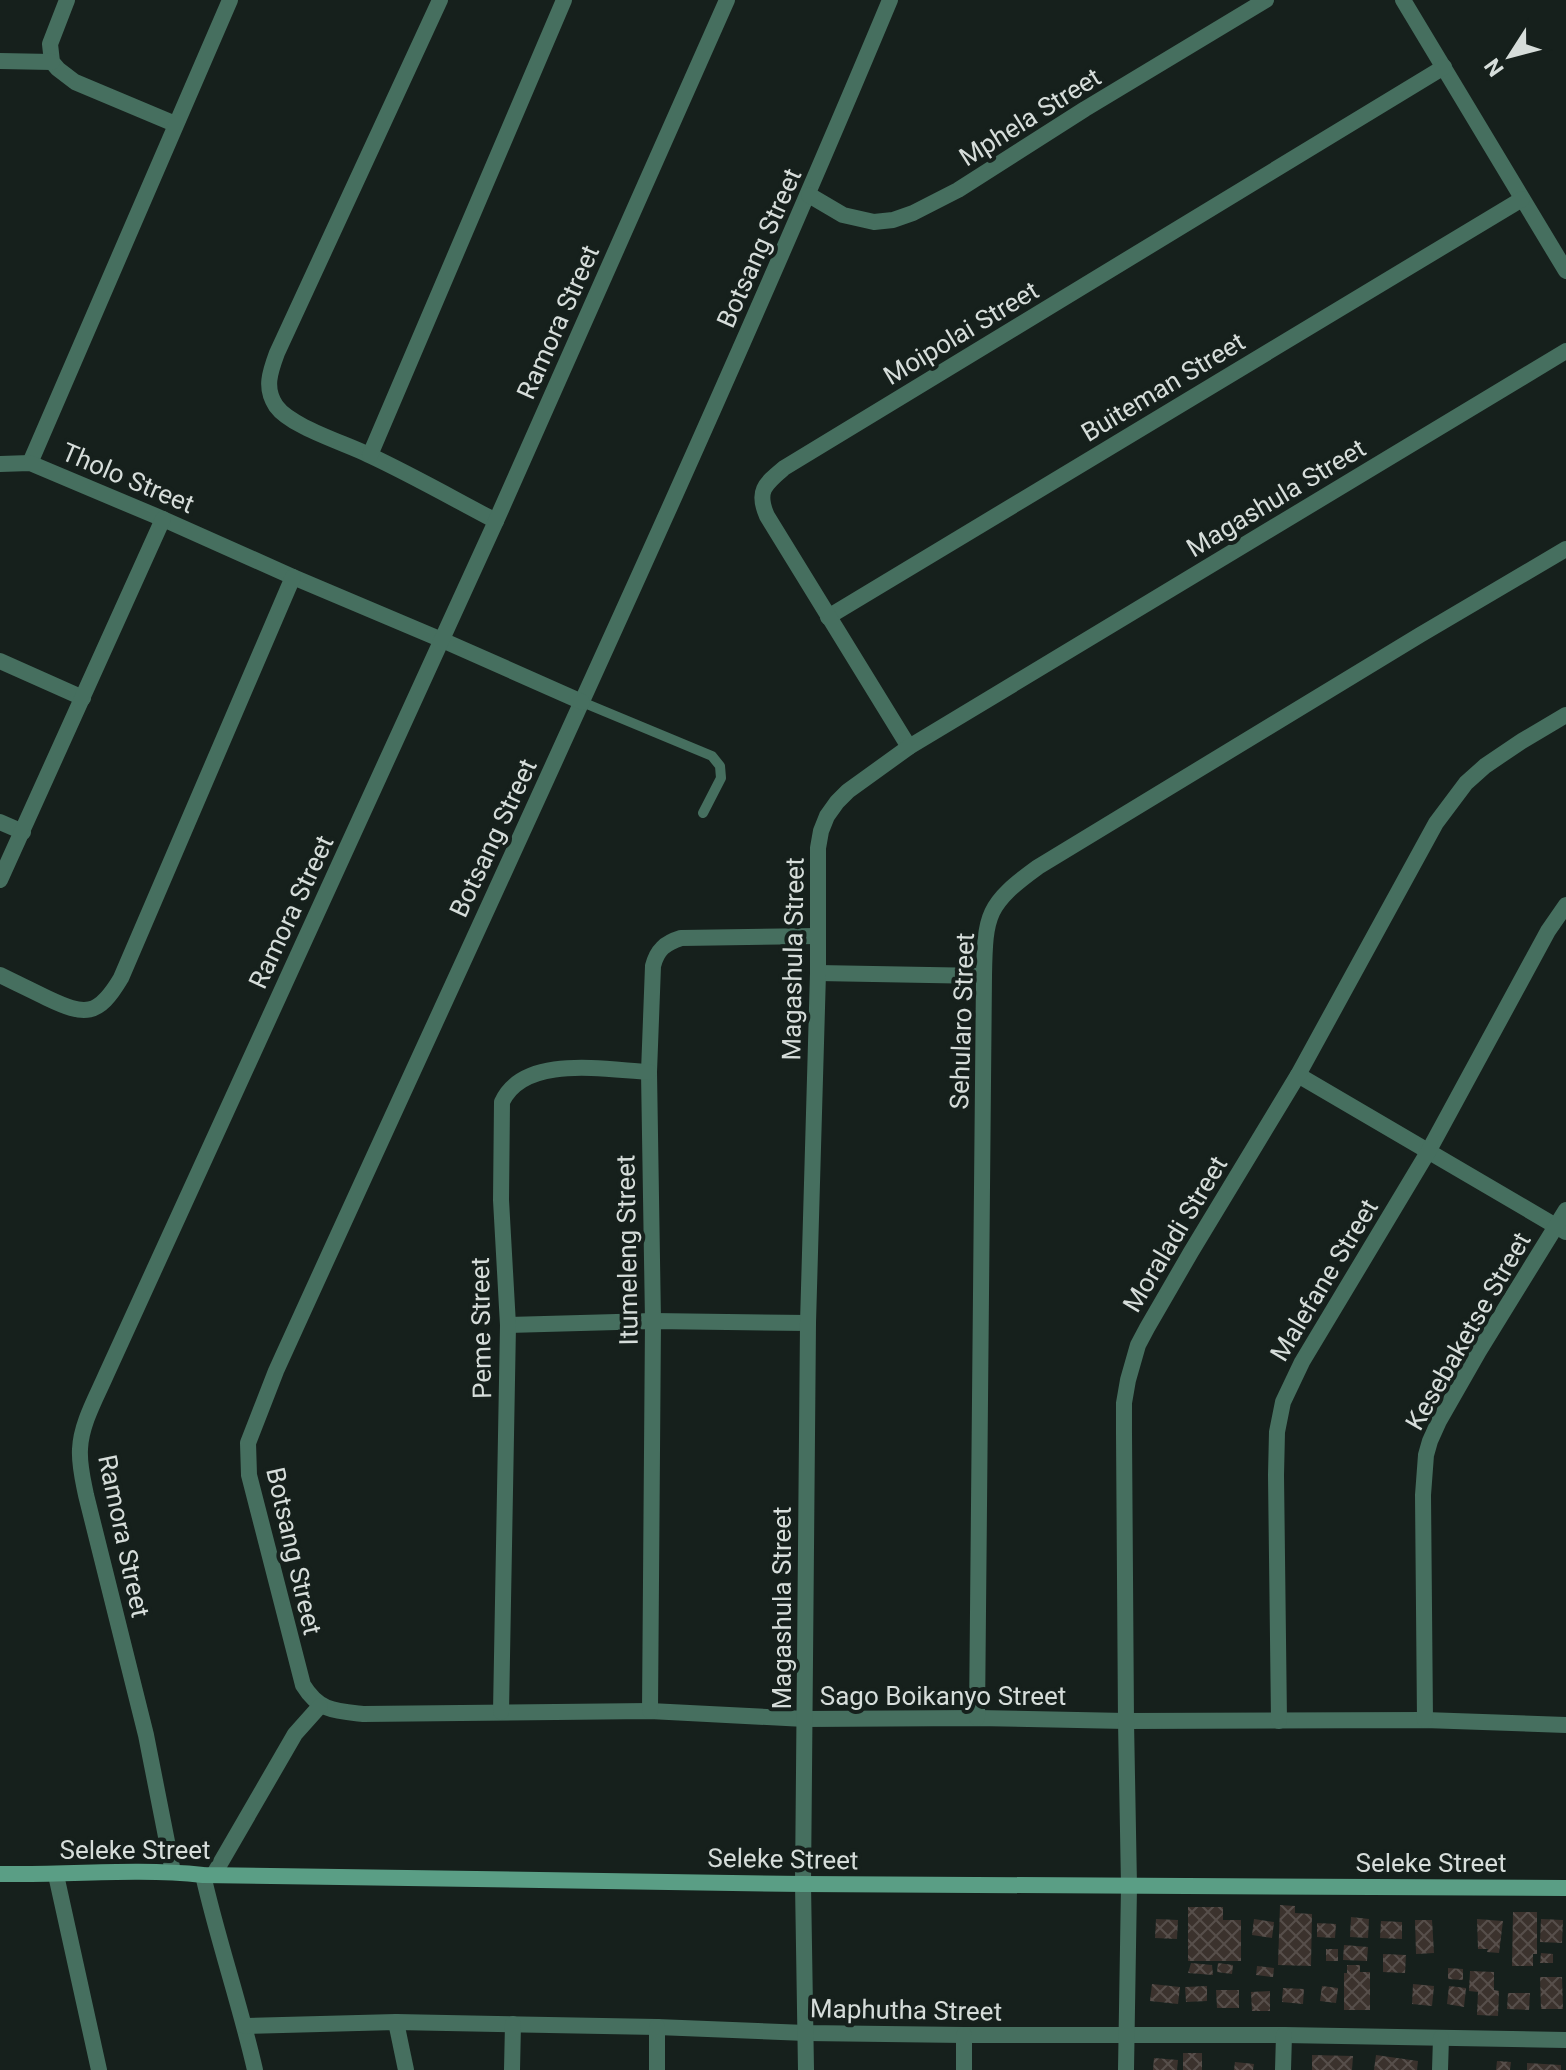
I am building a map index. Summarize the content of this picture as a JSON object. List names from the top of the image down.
{
  "streets": {
    "street": [
      "Mphela Street",
      "Botsang Street",
      "Ramora Street",
      "Moipolai Street",
      "Buiteman Street",
      "Tholo Street",
      "Magashula Street",
      "Sehularo Street",
      "Moraladi Street",
      "Itumeleng Street",
      "Malefane Street",
      "Peme Street",
      "Kesebaketse Street",
      "Sago Boikanyo Street",
      "Seleke Street",
      "Maphutha Street"
    ]
  },
  "crossings": [
    ["Mphela Street", "Botsang Street"],
    ["Botsang Street", "Tholo Street"],
    ["Botsang Street", "Sago Boikanyo Street"],
    ["Ramora Street", "Tholo Street"],
    ["Ramora Street", "Seleke Street"],
    ["Moipolai Street", "Buiteman Street"],
    ["Moipolai Street", "Magashula Street"],
    ["Magashula Street", "Itumeleng Street"],
    ["Magashula Street", "Sago Boikanyo Street"],
    ["Magashula Street", "Seleke Street"],
    ["Magashula Street", "Maphutha Street"],
    ["Sehularo Street", "Sago Boikanyo Street"],
    ["Moraladi Street", "Sago Boikanyo Street"],
    ["Moraladi Street", "Seleke Street"],
    ["Moraladi Street", "Maphutha Street"],
    ["Itumeleng Street", "Peme Street"],
    ["Itumeleng Street", "Sago Boikanyo Street"],
    ["Malefane Street", "Sago Boikanyo Street"],
    ["Peme Street", "Sago Boikanyo Street"],
    ["Kesebaketse Street", "Sago Boikanyo Street"]
  ],
  "north": "bottom left"
}
